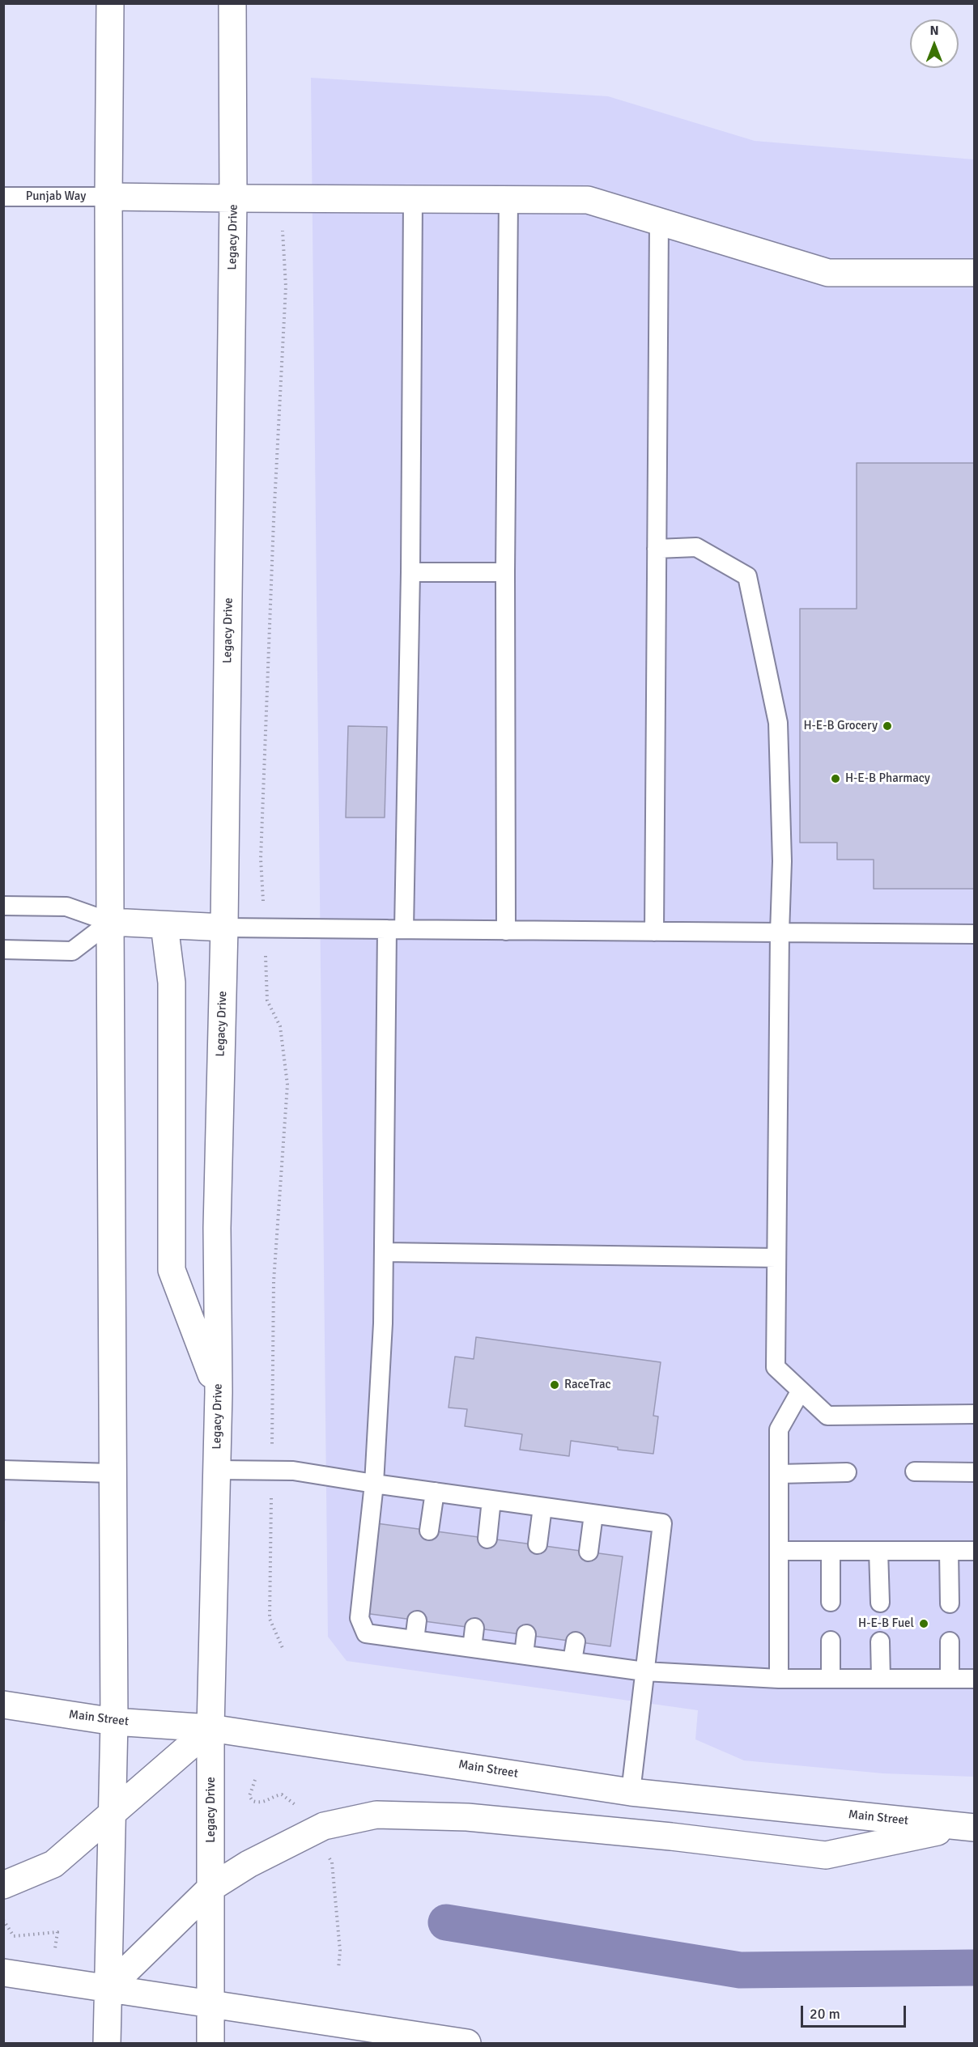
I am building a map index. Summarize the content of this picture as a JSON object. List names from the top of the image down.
{
  "streets": {
    "main road": ["Legacy Drive", "Main Street"],
    "lane": ["Punjab Way"]
  },
  "crossings": [
    ["Legacy Drive", "Main Street"]
  ],
  "places": [
    "H-E-B Grocery",
    "H-E-B Pharmacy",
    "RaceTrac",
    "H-E-B Fuel"
  ],
  "scale_bar": "20 m",
  "north": "top"
}
